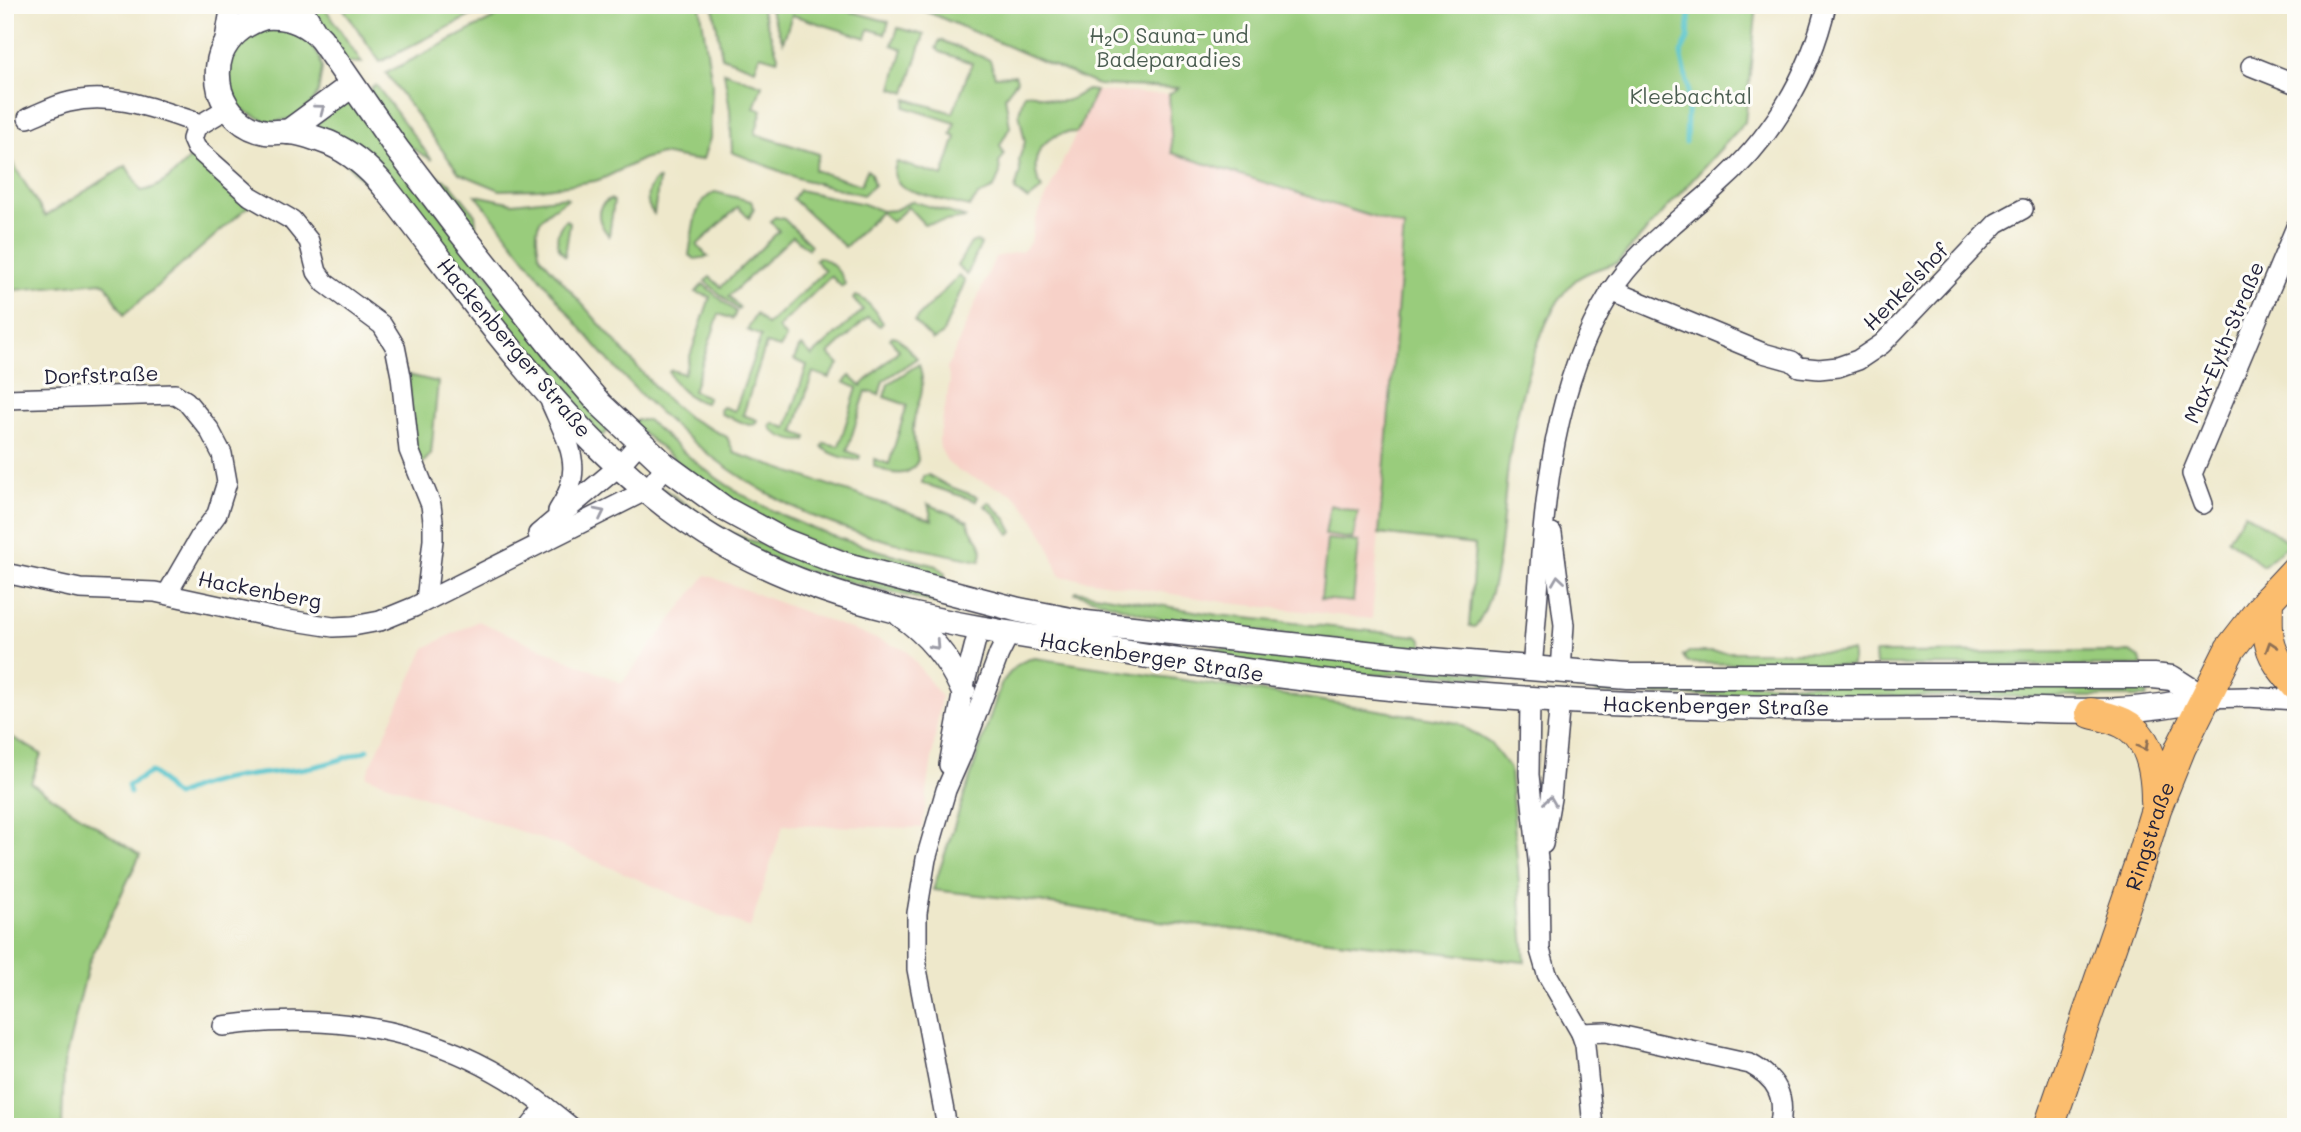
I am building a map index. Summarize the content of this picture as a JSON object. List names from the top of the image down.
{
  "streets": {
    "main road": ["Ringstraße"],
    "street": [
      "Henkelshof",
      "Max-Eyth-Straße",
      "Hackenberger Straße",
      "Dorfstraße",
      "Hackenberg"
    ]
  },
  "crossings": [
    ["Hackenberger Straße", "Hackenberg"],
    ["Hackenberger Straße", "Ringstraße"],
    ["Dorfstraße", "Hackenberg"]
  ],
  "parks": ["H₂O Sauna- und Badeparadies", "Kleebachtal"]
}
